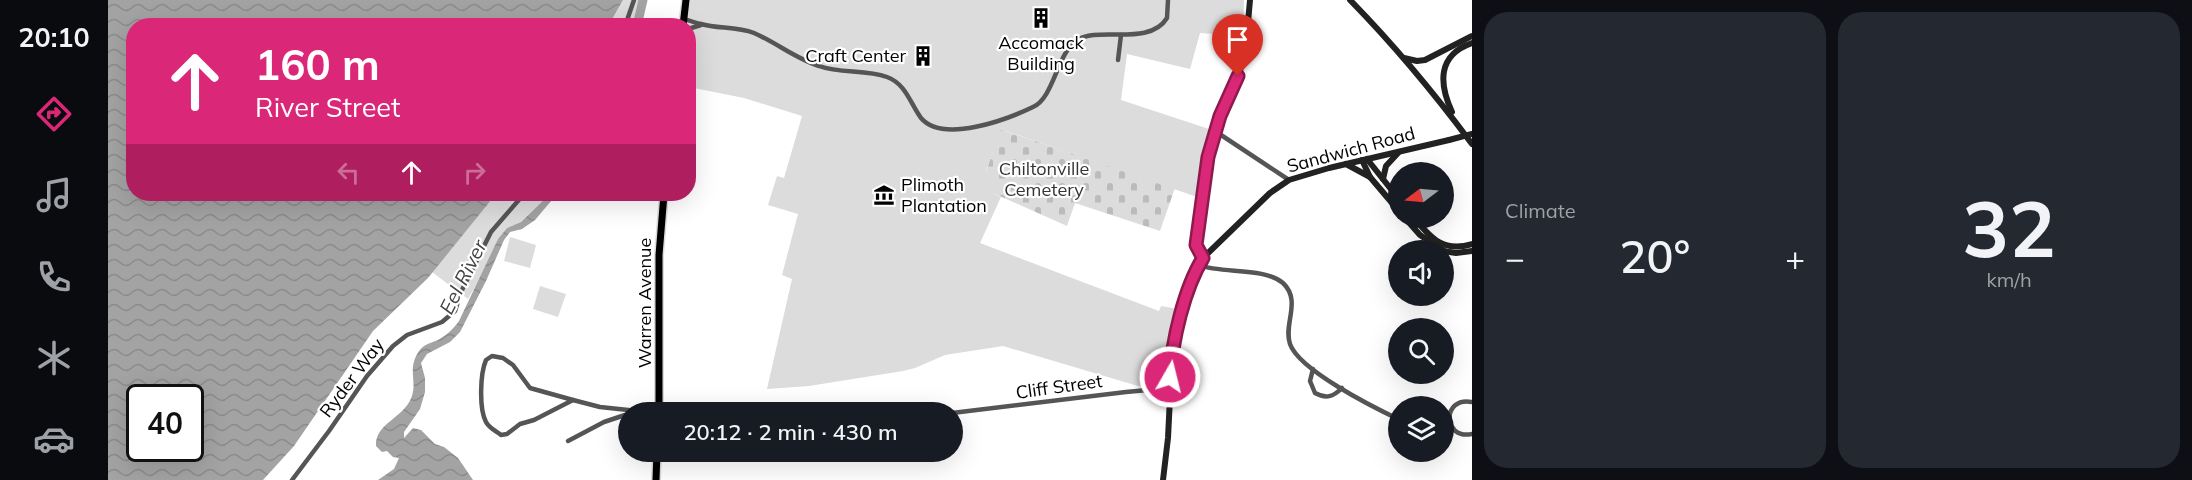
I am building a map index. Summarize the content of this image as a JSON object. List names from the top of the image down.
{
  "streets": {
    "main road": ["Warren Avenue"],
    "street": ["Sandwich Road", "Ryder Way", "Cliff Street"]
  },
  "crossings": [
    ["Sandwich Road", "Cliff Street"]
  ],
  "water": ["Eel River"],
  "parks": ["Chiltonville Cemetery"],
  "places": {
    "building": ["Accomack Building", "Craft Center"],
    "museum": ["Plimoth Plantation"]
  },
  "north": "left",
  "page": {
    "tabs": "20:10",
    "tile": [
      "Climate",
      ["32", "km/h"]
    ],
    "turn": ["160 m", "River Street"],
    "heat": ["−", "20°", "+"],
    "limit": "40",
    "trip": "20:12 · 2 min · 430 m"
  }
}
